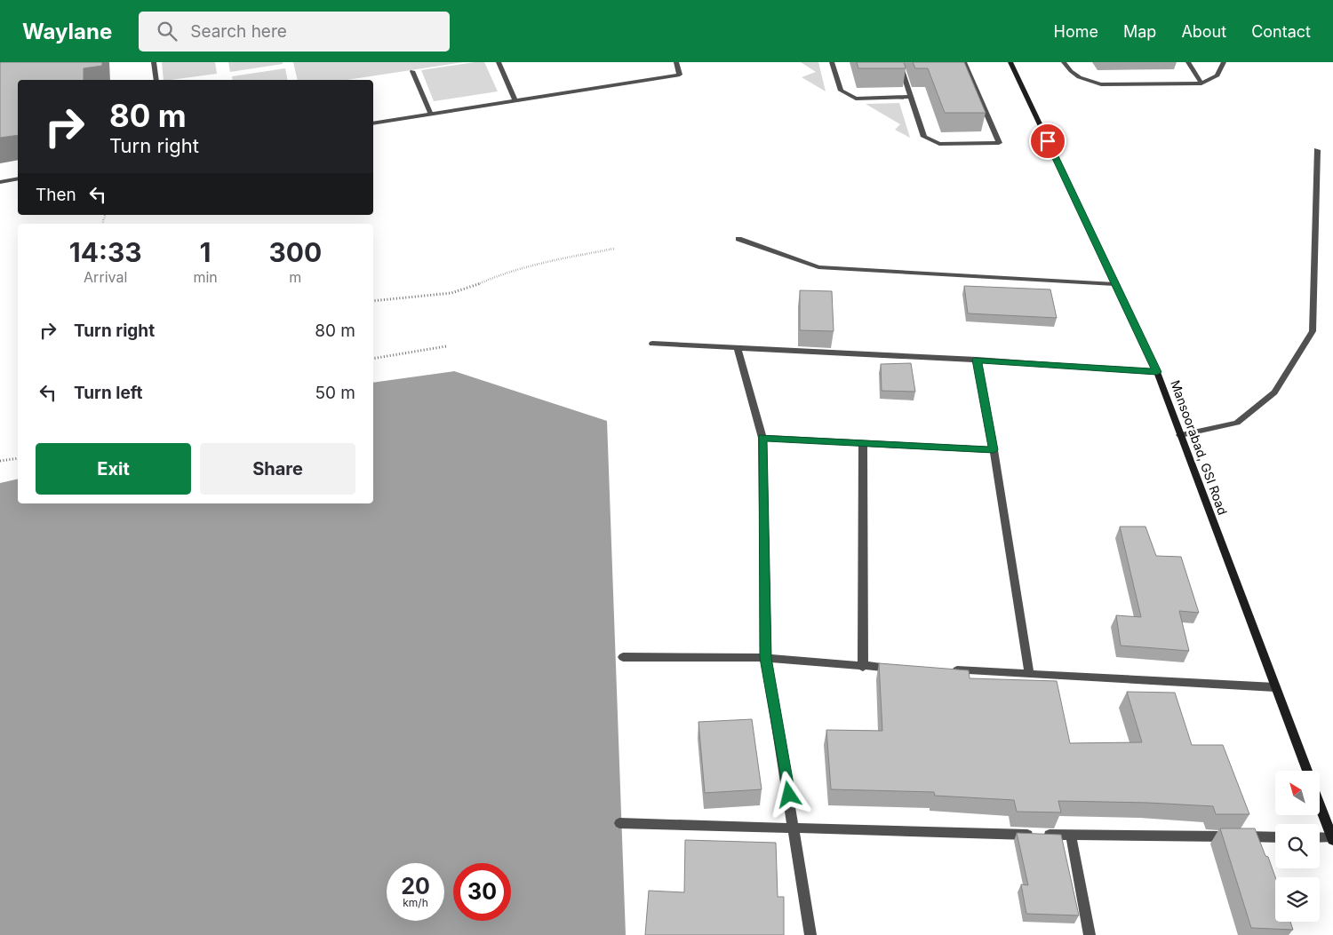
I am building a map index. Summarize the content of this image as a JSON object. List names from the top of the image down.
{
  "streets": {
    "street": ["Mansoorabad, GSI Road"]
  },
  "north": "top left",
  "page": {
    "header": "Waylane",
    "search": "Search here",
    "nav": [
      "Home",
      "Map",
      "About",
      "Contact"
    ],
    "turn": ["80 m", "Turn right"],
    "then": "Then",
    "eta": [
      "14:33",
      "Arrival",
      "1",
      "min",
      "300",
      "m"
    ],
    "list": [
      {
        "name": "Turn right",
        "value": "80 m"
      },
      {
        "name": "Turn left",
        "value": "50 m"
      }
    ],
    "buttons": ["Exit", "Share"],
    "speed": "20 km/h",
    "limit": "30"
  }
}
